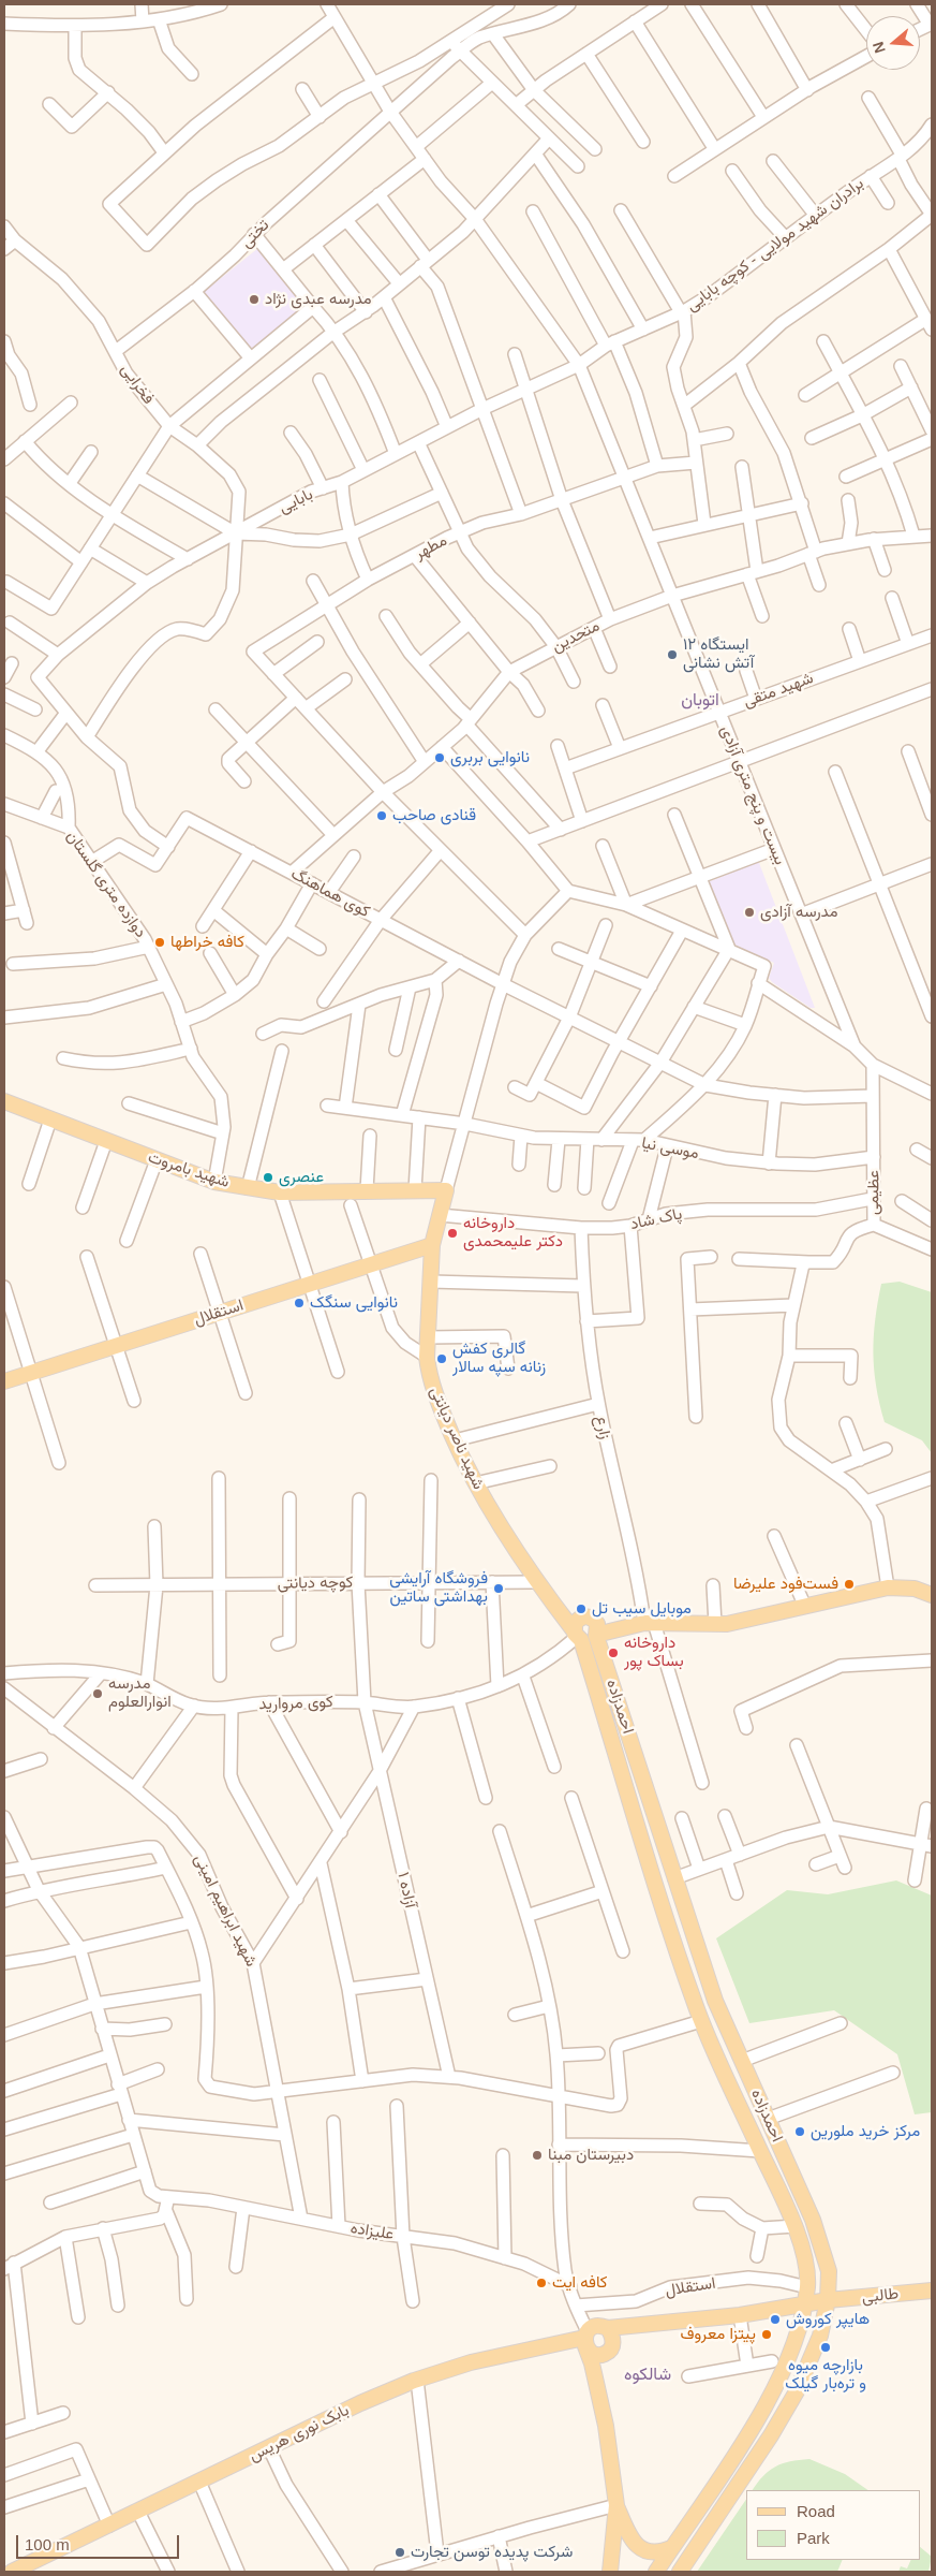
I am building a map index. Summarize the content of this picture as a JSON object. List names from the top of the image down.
{
  "streets": {
    "main road": [
      "شهید بامروت",
      "استقلال",
      "شهید ناصر دیانتی",
      "احمدزاده",
      "طالبی",
      "بابک نوری هریس"
    ],
    "street": [
      "تختی",
      "برادران شهید مولایی - کوچه بابایی",
      "فخرایی",
      "بابایی",
      "مطهر",
      "متحدین",
      "شهید متقی",
      "بیست و پنج متری آزادی",
      "دوازده متری گلستان",
      "کوی هماهنگ",
      "موسی نیا",
      "عظیمی",
      "پاک شاد",
      "زارع",
      "کوچه دیانتی",
      "کوی مروارید",
      "آزاده ۱",
      "شهید ابراهیم امینی",
      "علیزاده"
    ]
  },
  "crossings": [
    ["تختی", "فخرایی"],
    ["تختی", "بیست و پنج متری آزادی"],
    ["برادران شهید مولایی - کوچه بابایی", "بابایی"],
    ["برادران شهید مولایی - کوچه بابایی", "بیست و پنج متری آزادی"],
    ["فخرایی", "بابایی"],
    ["بابایی", "بیست و پنج متری آزادی"],
    ["مطهر", "بیست و پنج متری آزادی"],
    ["متحدین", "بیست و پنج متری آزادی"],
    ["متحدین", "کوی هماهنگ"],
    ["شهید متقی", "بیست و پنج متری آزادی"],
    ["دوازده متری گلستان", "شهید بامروت"],
    ["کوی هماهنگ", "عظیمی"],
    ["موسی نیا", "عظیمی"],
    ["شهید بامروت", "شهید ناصر دیانتی"],
    ["عظیمی", "پاک شاد"],
    ["پاک شاد", "زارع"],
    ["پاک شاد", "شهید ناصر دیانتی"],
    ["استقلال", "شهید ناصر دیانتی"],
    ["استقلال", "احمدزاده"],
    ["زارع", "شهید ناصر دیانتی"],
    ["شهید ناصر دیانتی", "کوچه دیانتی"],
    ["شهید ناصر دیانتی", "کوی مروارید"],
    ["شهید ناصر دیانتی", "احمدزاده"],
    ["کوچه دیانتی", "آزاده ۱"],
    ["کوی مروارید", "احمدزاده"],
    ["کوی مروارید", "آزاده ۱"],
    ["احمدزاده", "طالبی"],
    ["شهید ابراهیم امینی", "علیزاده"]
  ],
  "districts": ["اتوبان", "شالکوه"],
  "places": [
    "مدرسه عبدی نژاد",
    "ایستگاه ۱۲ آتش نشانی",
    "نانوایی بربری",
    "قنادی صاحب",
    "مدرسه آزادی",
    "کافه خراطها",
    "عنصری",
    "داروخانه دکتر علیمحمدی",
    "نانوایی سنگک",
    "گالری کفش زنانه سپه سالار",
    "فست‌فود علیرضا",
    "فروشگاه آرایشی بهداشتی ساتین",
    "موبایل سیب تل",
    "داروخانه بساک پور",
    "مدرسه انوارالعلوم",
    "مرکز خرید ملورین",
    "دبیرستان مبنا",
    "کافه ایت",
    "هايپر كوروش",
    "پیتزا معروف",
    "بازارچه میوه و تره‌بار گیلک",
    "شرکت پدیده توسن تجارت"
  ],
  "legend": ["Road", "Park"],
  "scale_bar": "100 m",
  "north": "left"
}
